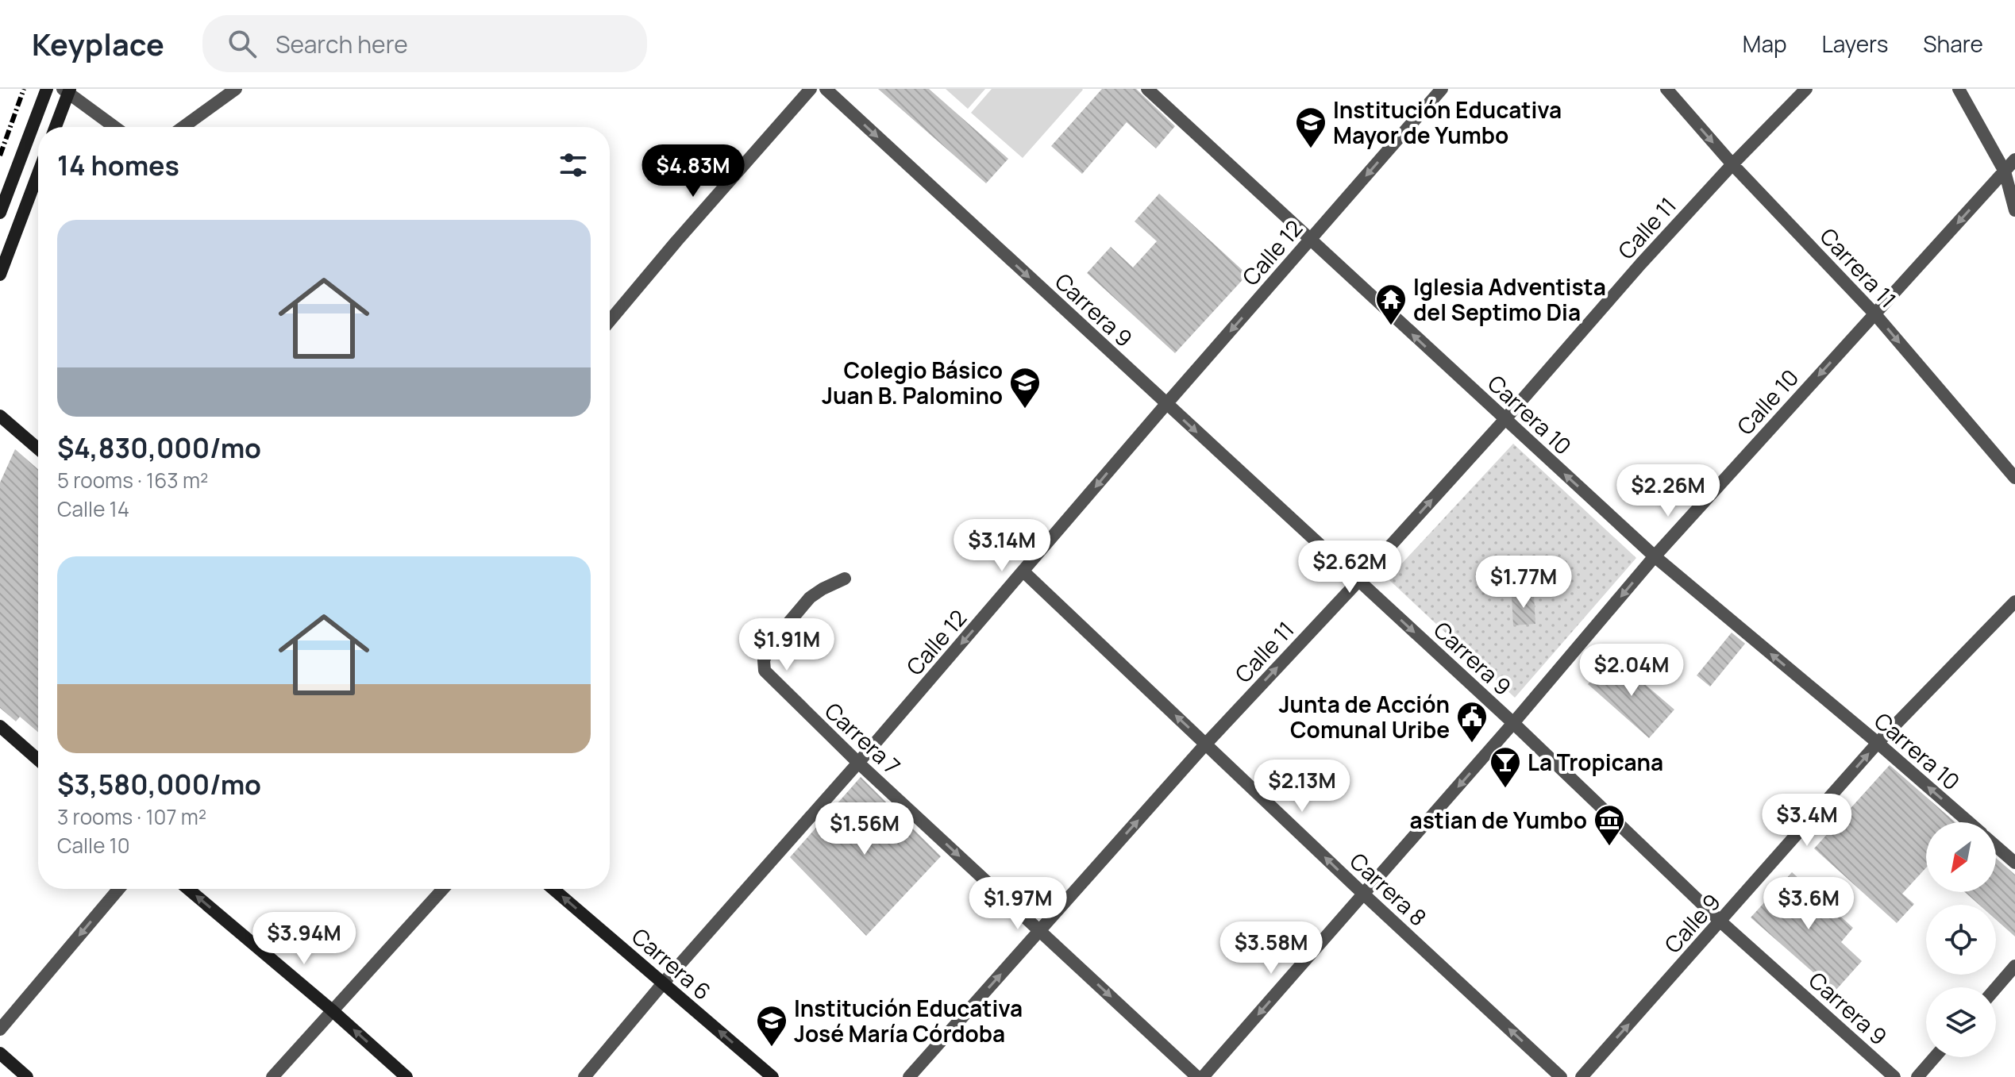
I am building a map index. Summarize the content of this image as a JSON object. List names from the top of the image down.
{
  "streets": {
    "main road": ["Carrera 6"],
    "street": [
      "Calle 11",
      "Calle 12",
      "Carrera 11",
      "Carrera 9",
      "Calle 10",
      "Carrera 10",
      "Carrera 7",
      "Carrera 8",
      "Calle 9"
    ]
  },
  "crossings": [
    ["Calle 11", "Carrera 11"],
    ["Calle 11", "Carrera 9"],
    ["Calle 11", "Carrera 10"],
    ["Calle 11", "Carrera 7"],
    ["Calle 11", "Carrera 8"],
    ["Calle 12", "Carrera 9"],
    ["Calle 12", "Carrera 10"],
    ["Calle 12", "Carrera 7"],
    ["Calle 12", "Carrera 8"],
    ["Calle 12", "Carrera 6"],
    ["Carrera 11", "Calle 10"],
    ["Carrera 9", "Calle 10"],
    ["Carrera 9", "Calle 9"],
    ["Calle 10", "Carrera 10"],
    ["Calle 10", "Carrera 8"],
    ["Carrera 10", "Calle 9"]
  ],
  "one_way": [
    "Calle 11",
    "Calle 12",
    "Carrera 11",
    "Carrera 9",
    "Calle 10",
    "Carrera 10",
    "Carrera 7",
    "Carrera 8",
    "Calle 9",
    "Carrera 6"
  ],
  "places": {
    "school or university": ["Institución Educativa Mayor de Yumbo", "Colegio Básico Juan B. Palomino", "Institución Educativa José María Córdoba"],
    "temple": ["Iglesia Adventista del Septimo Dia"],
    "public building": ["Junta de Acción Comunal Uribe"],
    "bar": ["La Tropicana"],
    "museum": ["astian de Yumbo"]
  },
  "north": "bottom left",
  "page": {
    "header": "Keyplace",
    "search": "Search here",
    "nav": ["Map", "Layers", "Share"],
    "heading": "14 homes",
    "price": [
      "$4.83M",
      "$2.26M",
      "$3.14M",
      "$2.62M",
      "$1.77M",
      "$1.91M",
      "$2.04M",
      "$2.13M",
      "$3.4M",
      "$1.56M",
      "$1.97M",
      "$3.6M",
      "$3.94M",
      "$3.58M"
    ],
    "list": [
      {
        "name": "$4,830,000/mo",
        "note": "5 rooms · 163 m² · Calle 14"
      },
      {
        "name": "$3,580,000/mo",
        "note": "3 rooms · 107 m² · Calle 10"
      }
    ]
  }
}
